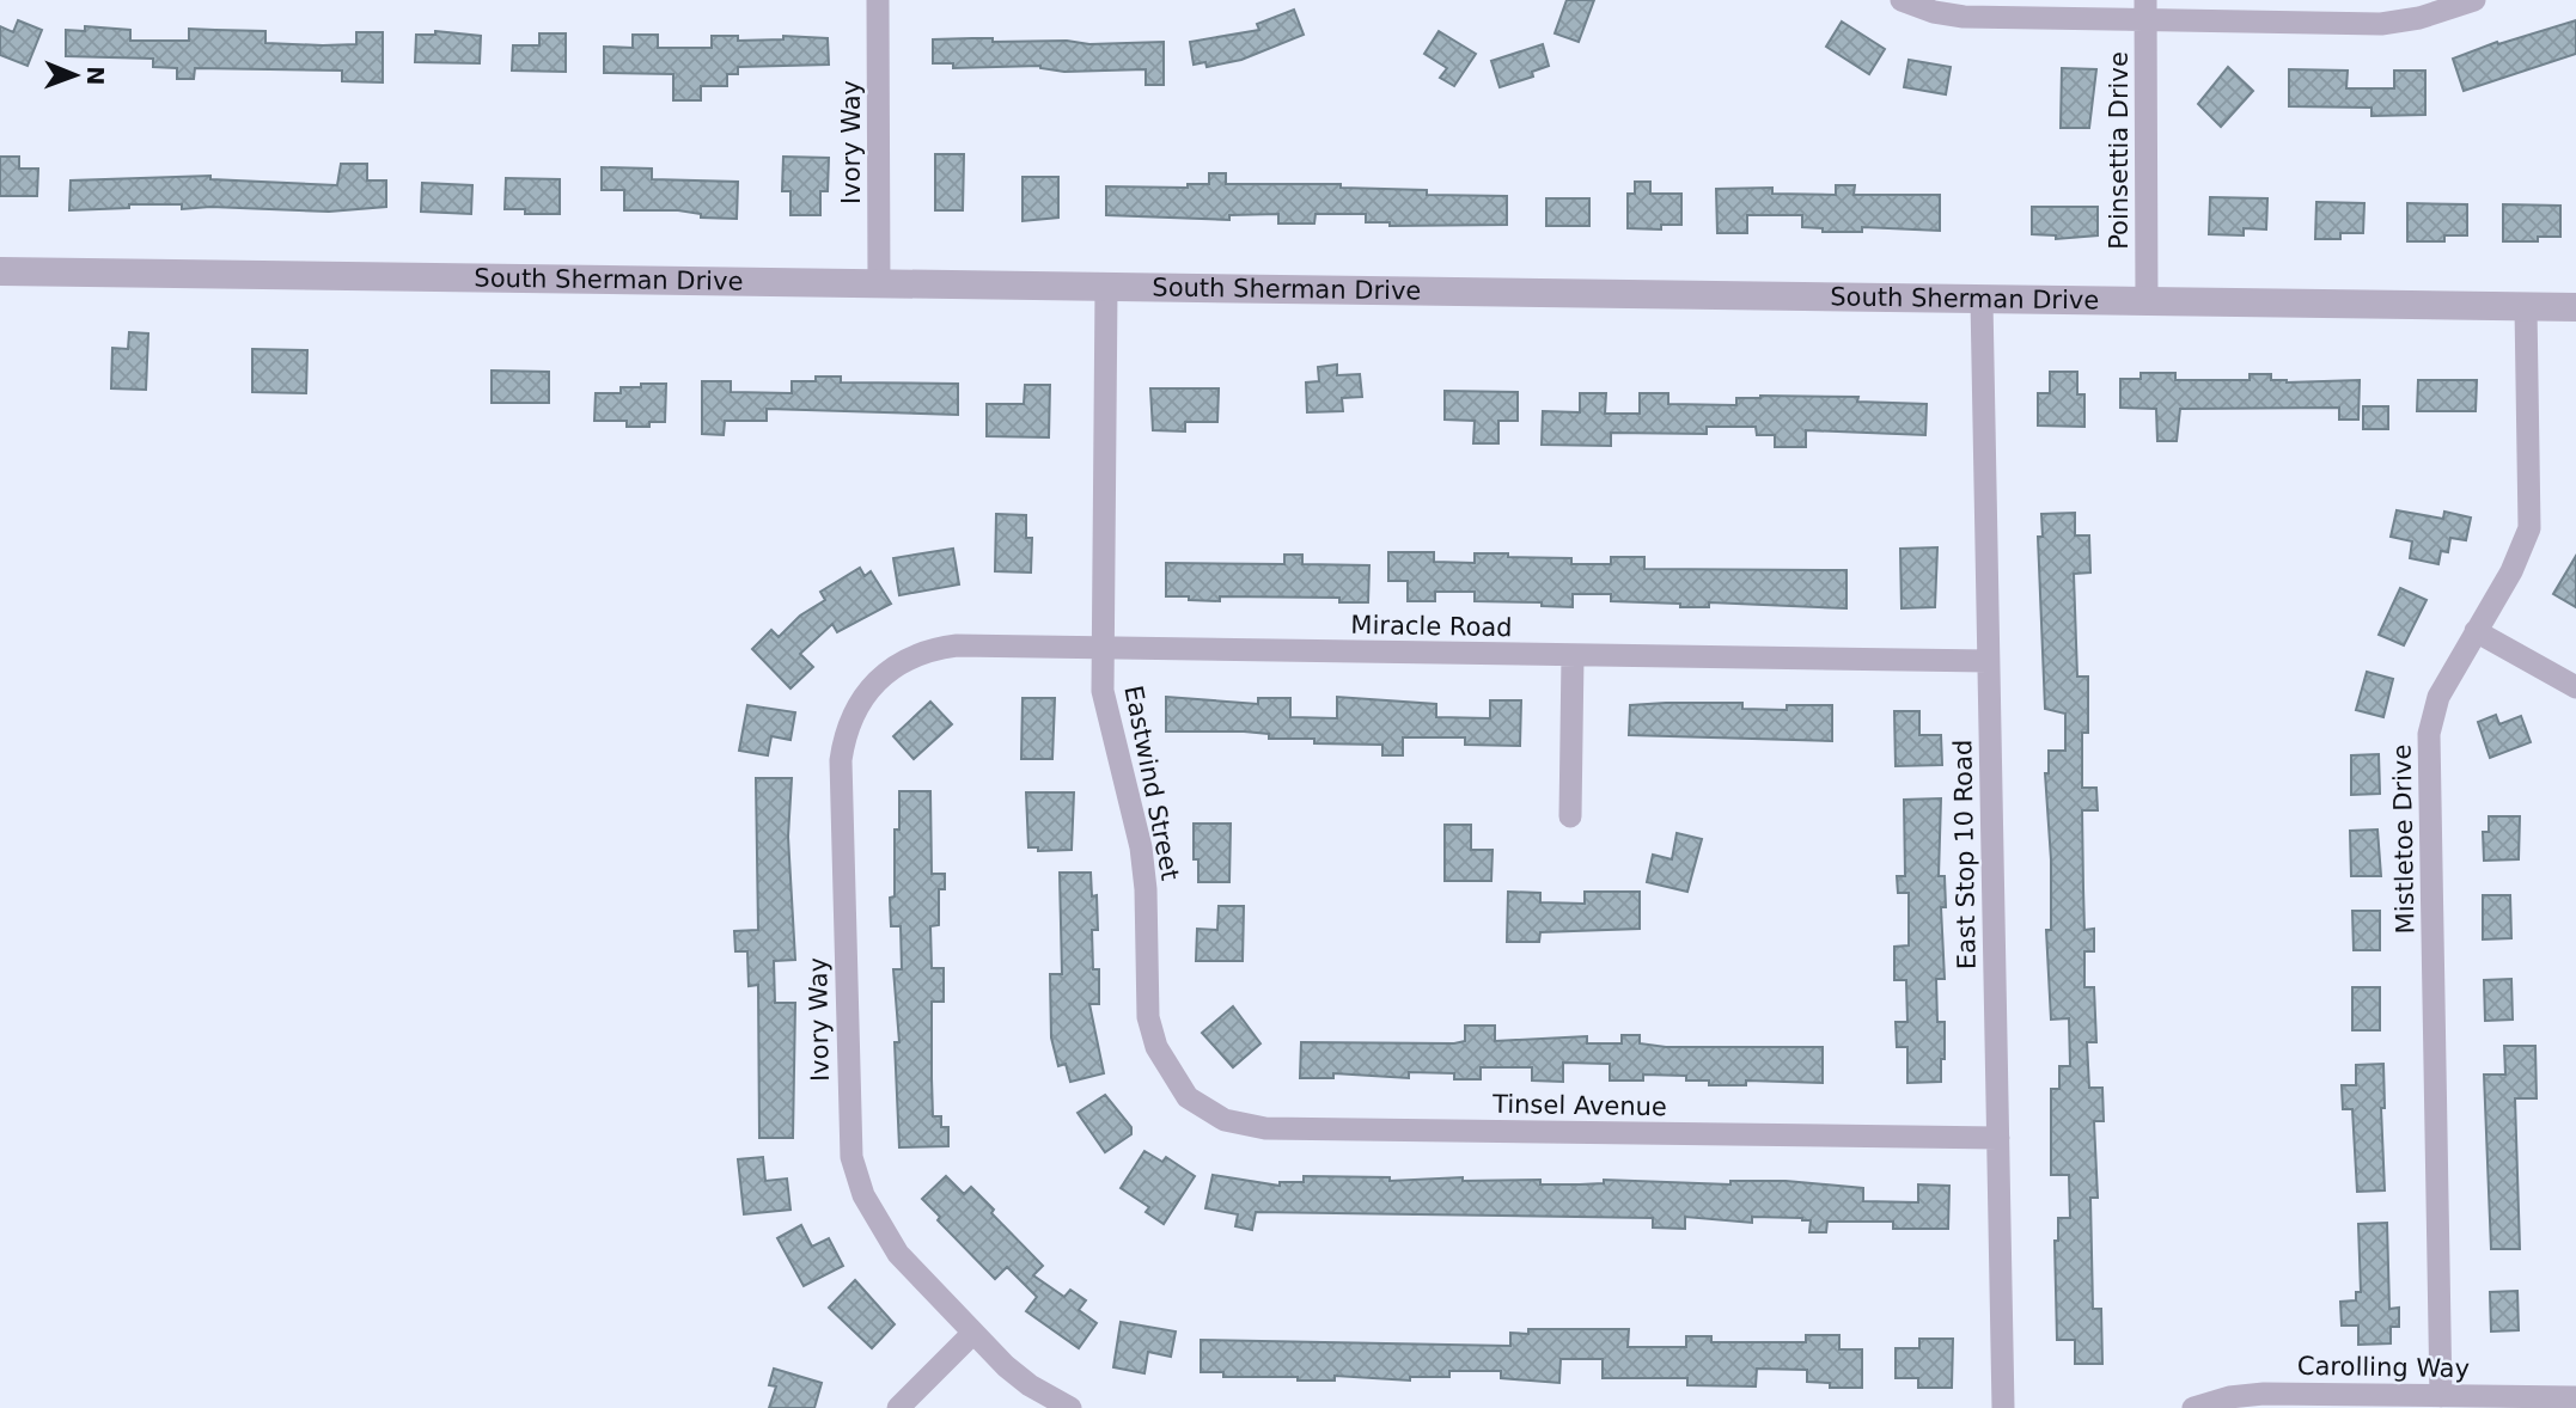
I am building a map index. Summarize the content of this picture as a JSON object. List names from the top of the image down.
{
  "streets": {
    "street": [
      "Ivory Way",
      "Poinsettia Drive",
      "South Sherman Drive",
      "Miracle Road",
      "Eastwind Street",
      "Mistletoe Drive",
      "East Stop 10 Road",
      "Tinsel Avenue",
      "Carolling Way"
    ]
  },
  "crossings": [
    ["Ivory Way", "South Sherman Drive"],
    ["Ivory Way", "Miracle Road"],
    ["Poinsettia Drive", "South Sherman Drive"],
    ["South Sherman Drive", "Eastwind Street"],
    ["South Sherman Drive", "Mistletoe Drive"],
    ["South Sherman Drive", "East Stop 10 Road"],
    ["Miracle Road", "Eastwind Street"],
    ["Miracle Road", "East Stop 10 Road"],
    ["Eastwind Street", "Tinsel Avenue"],
    ["Mistletoe Drive", "Carolling Way"],
    ["East Stop 10 Road", "Tinsel Avenue"]
  ],
  "north": "right"
}
